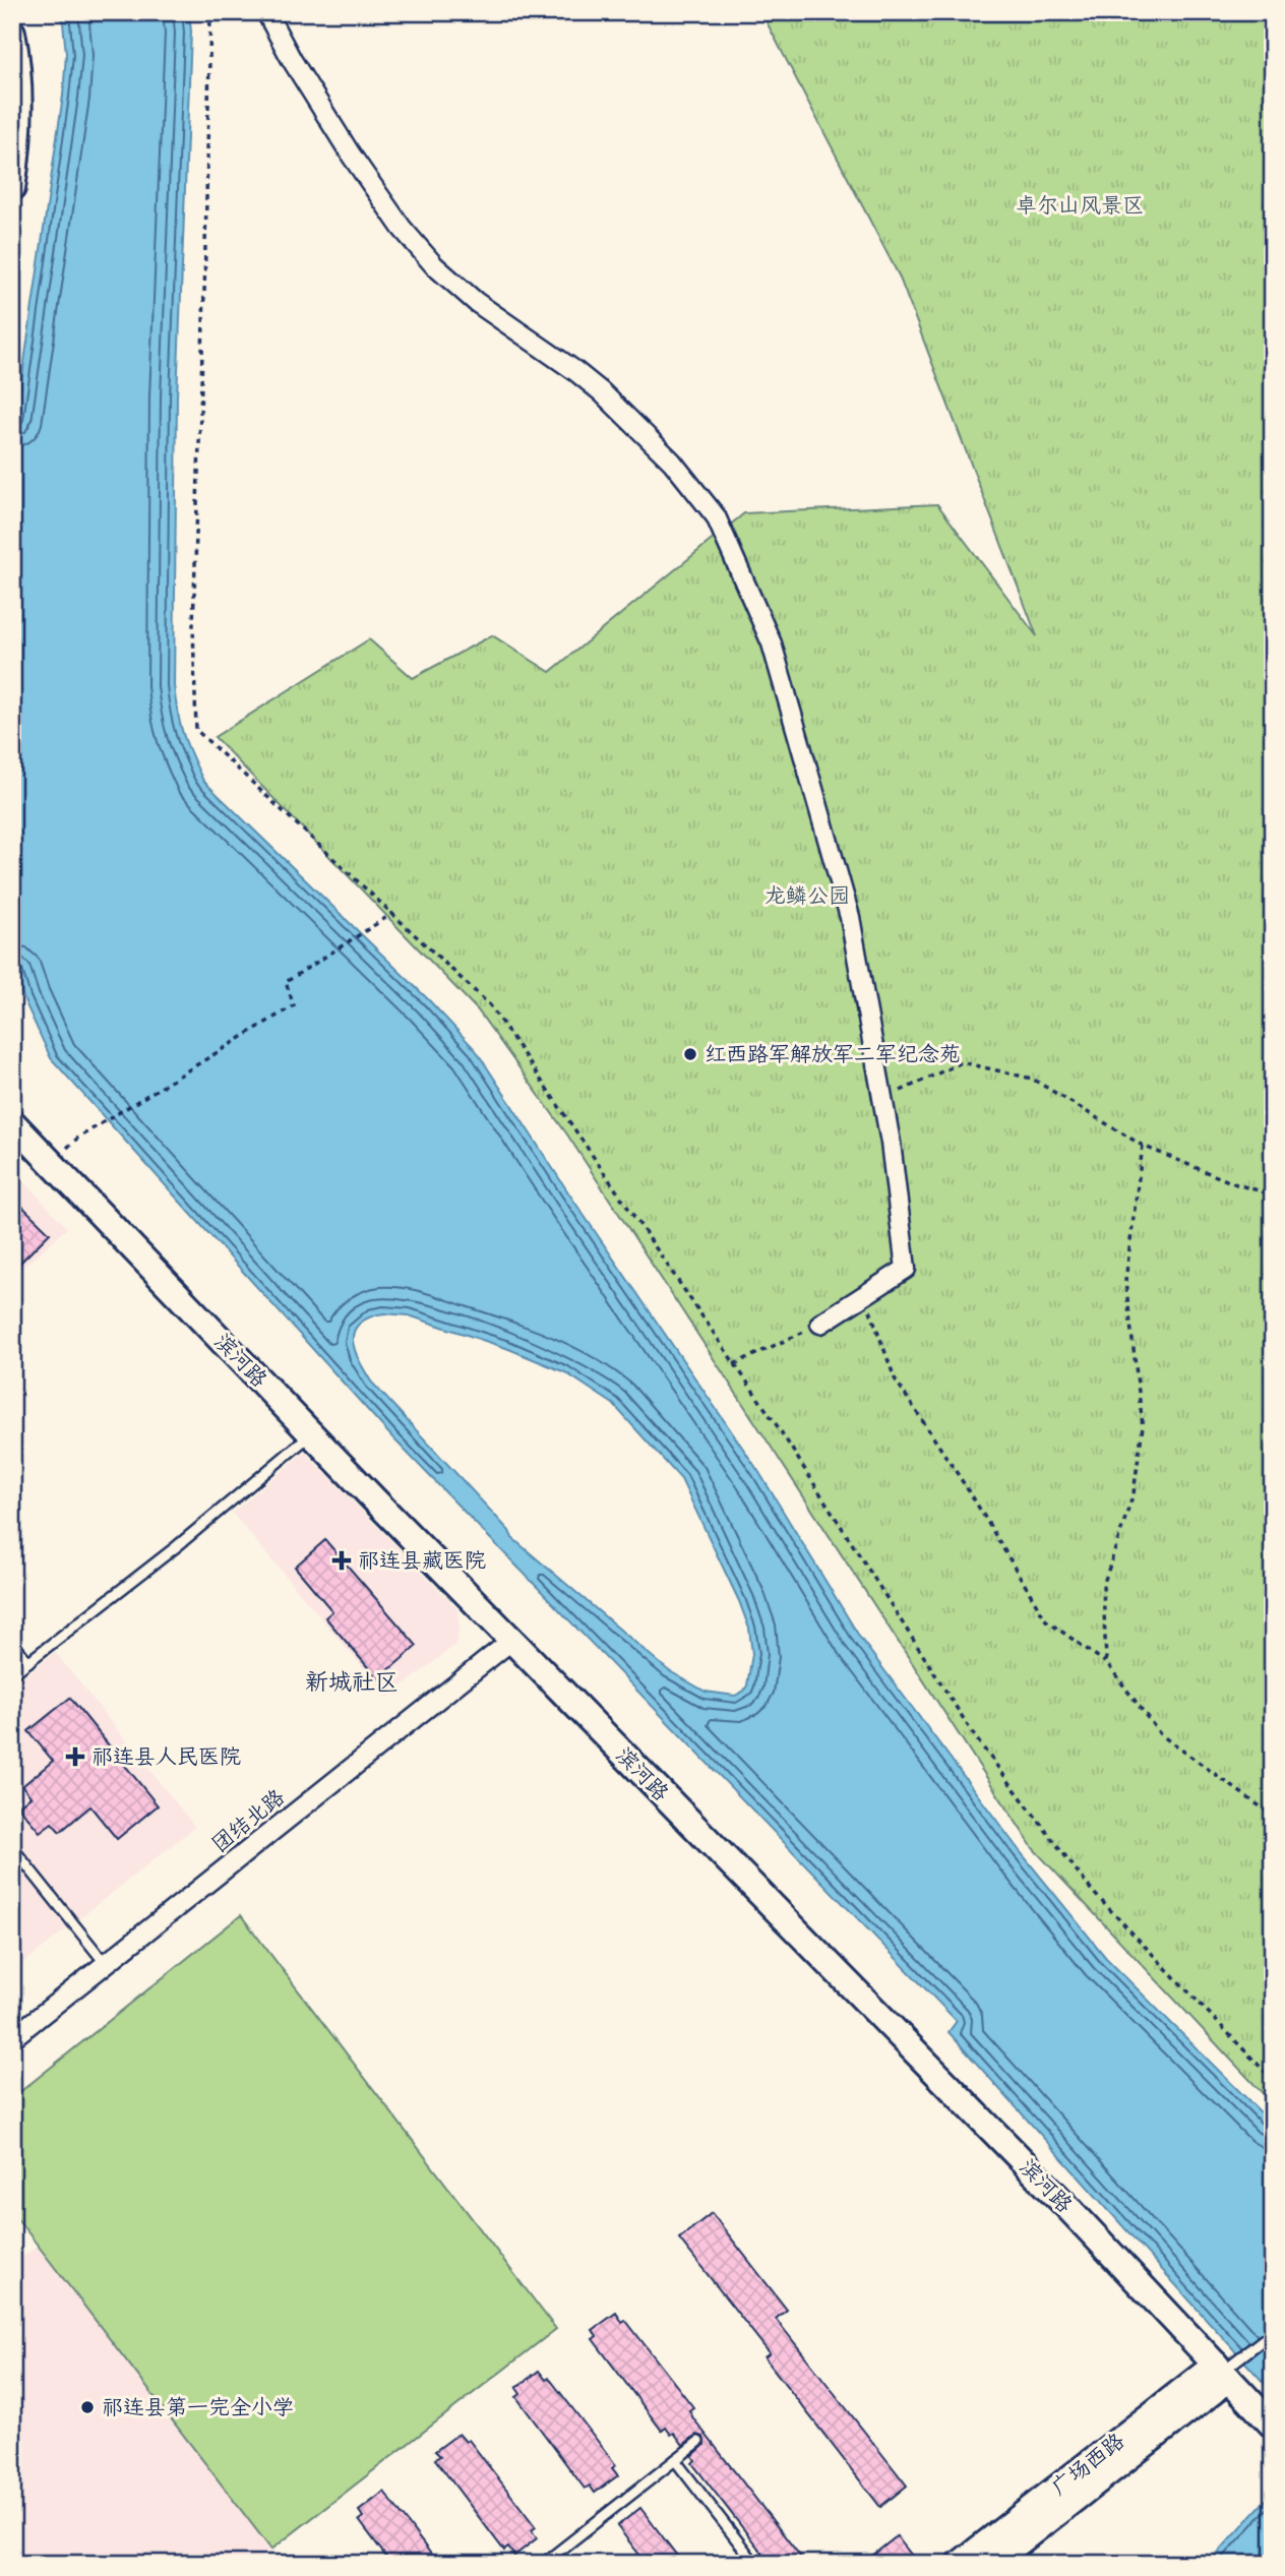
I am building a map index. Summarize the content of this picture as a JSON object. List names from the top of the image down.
{
  "streets": {
    "street": ["滨河路", "团结北路", "广场西路"]
  },
  "crossings": [
    ["滨河路", "团结北路"],
    ["滨河路", "广场西路"]
  ],
  "districts": ["新城社区"],
  "parks": ["卓尔山风景区", "龙鳞公园"],
  "places": {
    "other": ["红西路军解放军二军纪念苑", "祁连县第一完全小学"],
    "health": ["祁连县藏医院", "祁连县人民医院"]
  }
}
